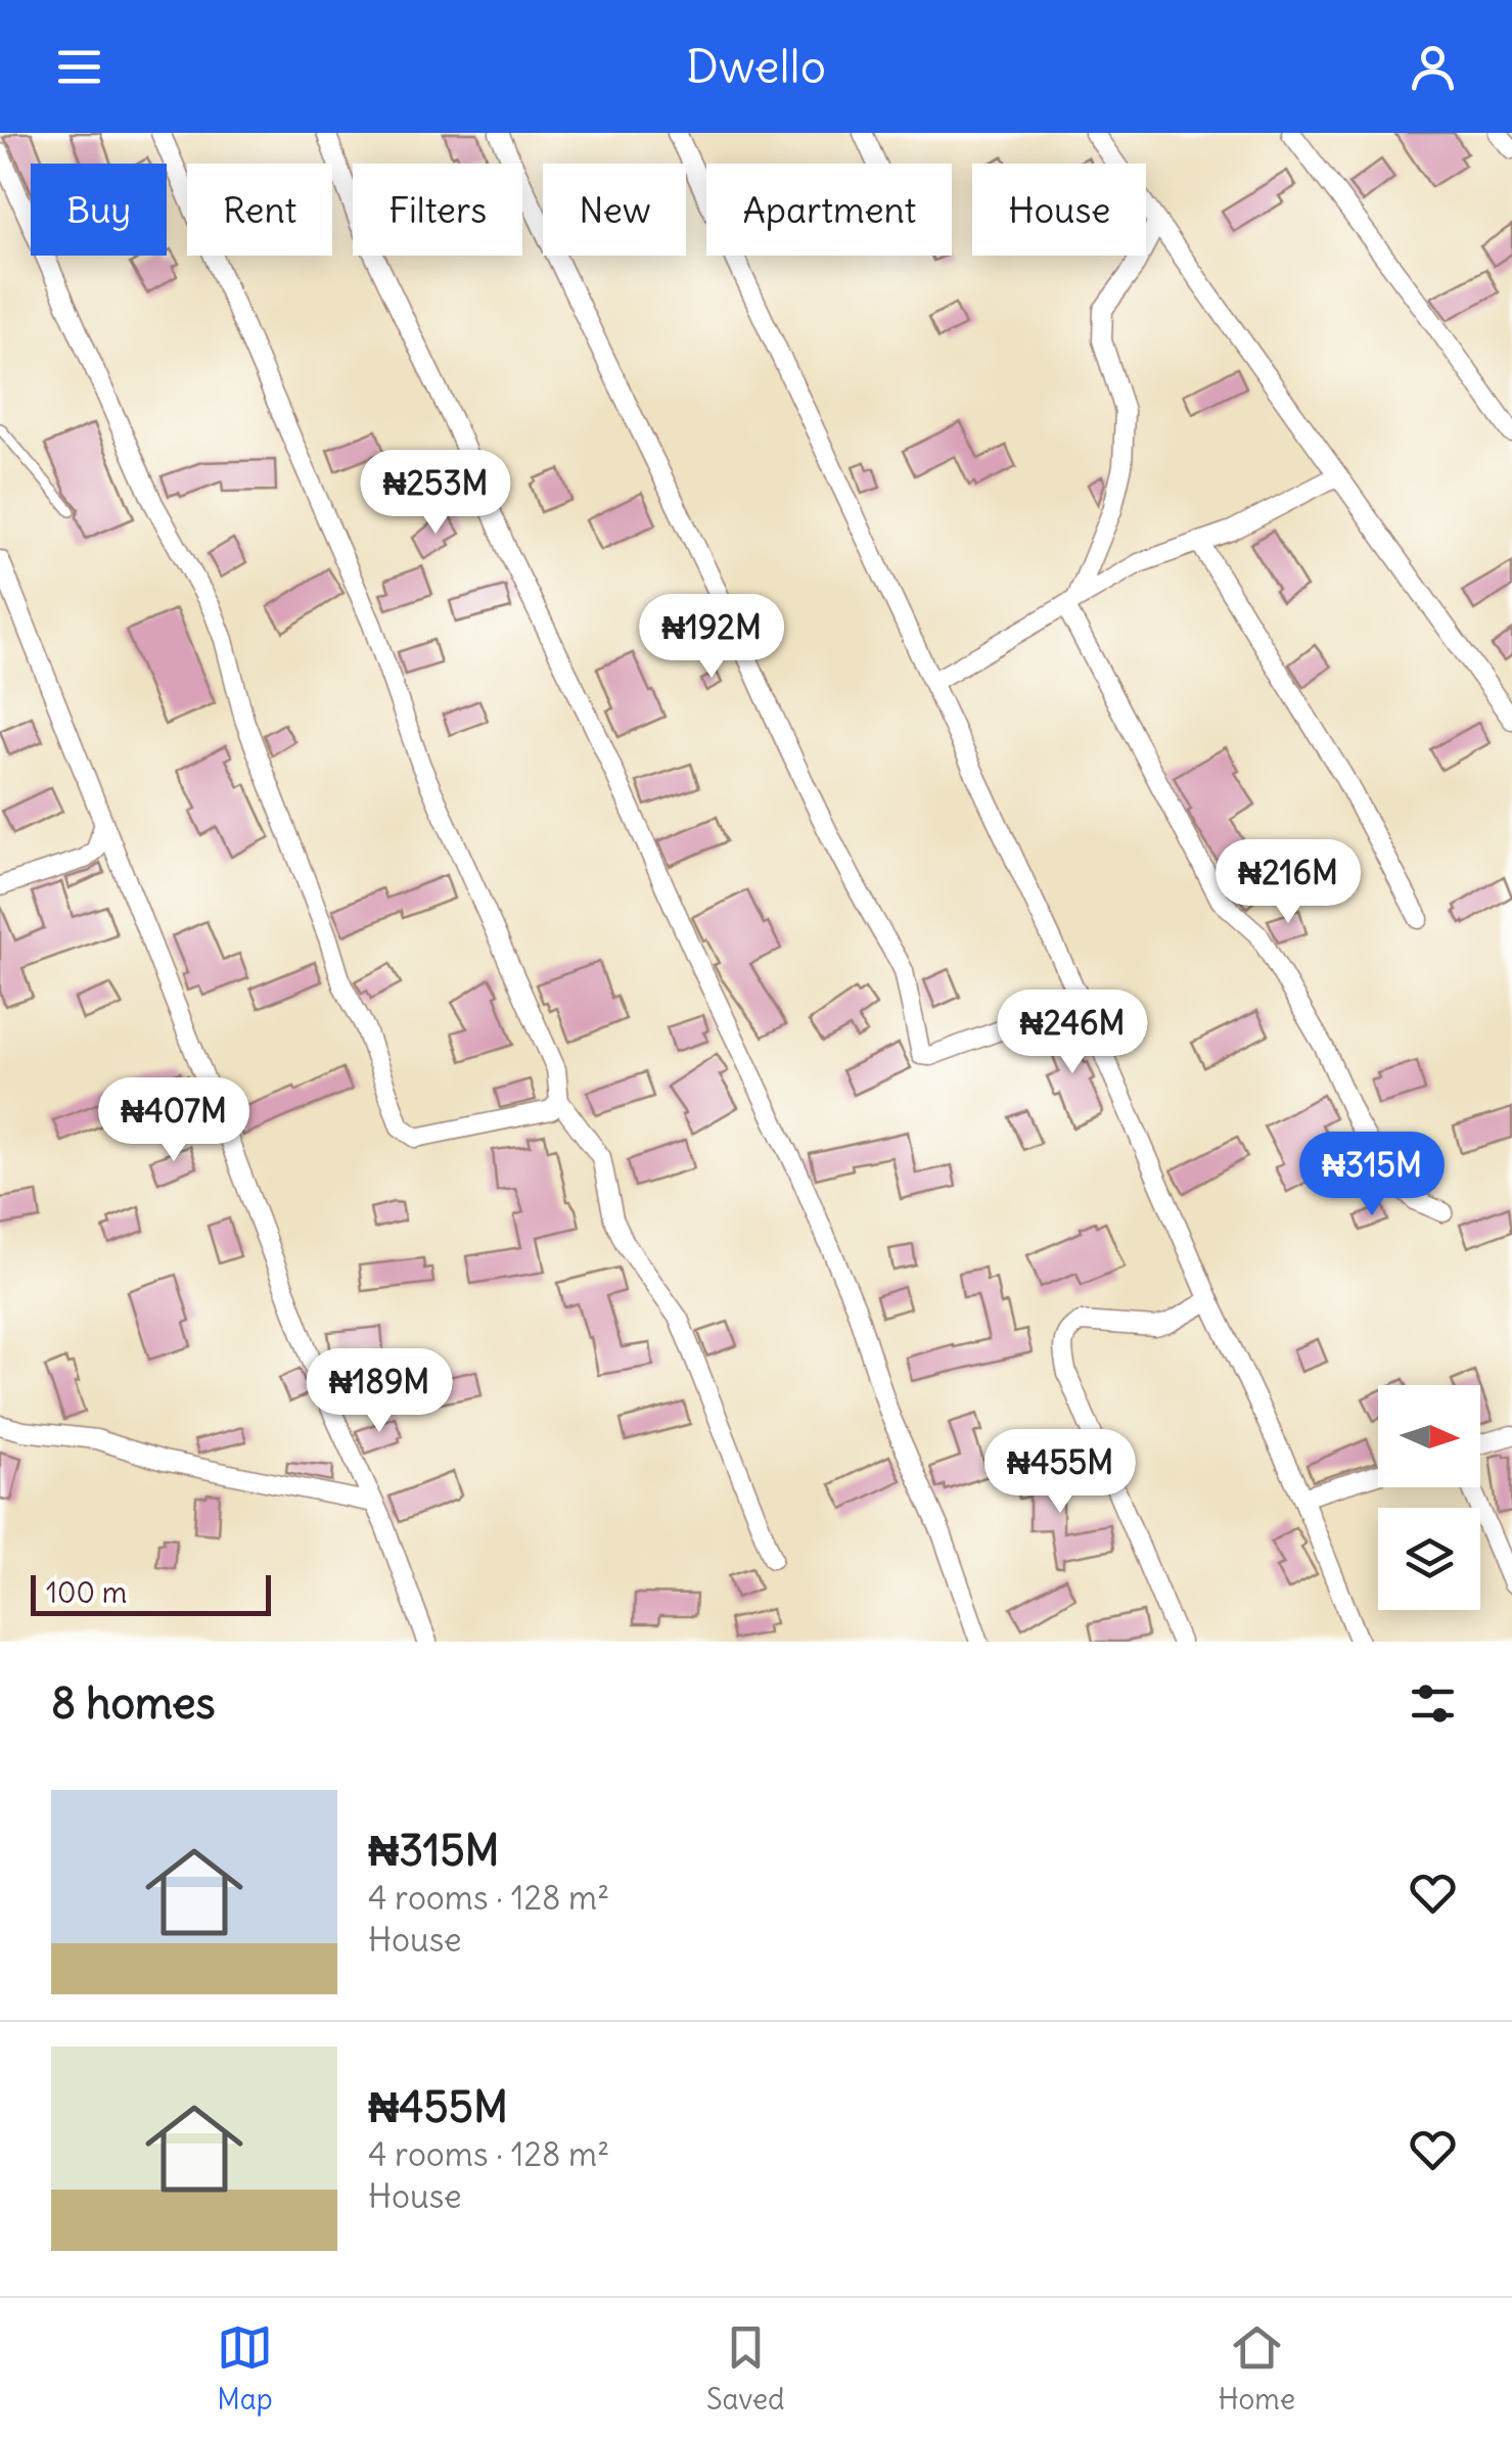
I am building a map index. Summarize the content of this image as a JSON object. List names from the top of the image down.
{
  "scale_bar": "100 m",
  "north": "right",
  "page": {
    "header": "Dwello",
    "chip": [
      "Buy",
      "Rent",
      "Filters",
      "New",
      "Apartment",
      "House"
    ],
    "price": [
      "₦253M",
      "₦192M",
      "₦216M",
      "₦246M",
      "₦407M",
      "₦315M",
      "₦189M",
      "₦455M"
    ],
    "scale": "100 m",
    "heading": "8 homes",
    "list": [
      {
        "name": "₦315M",
        "note": "4 rooms · 128 m² · House"
      },
      {
        "name": "₦455M",
        "note": "4 rooms · 128 m² · House"
      }
    ],
    "tabs": ["Map", "Saved", "Home"]
  }
}
